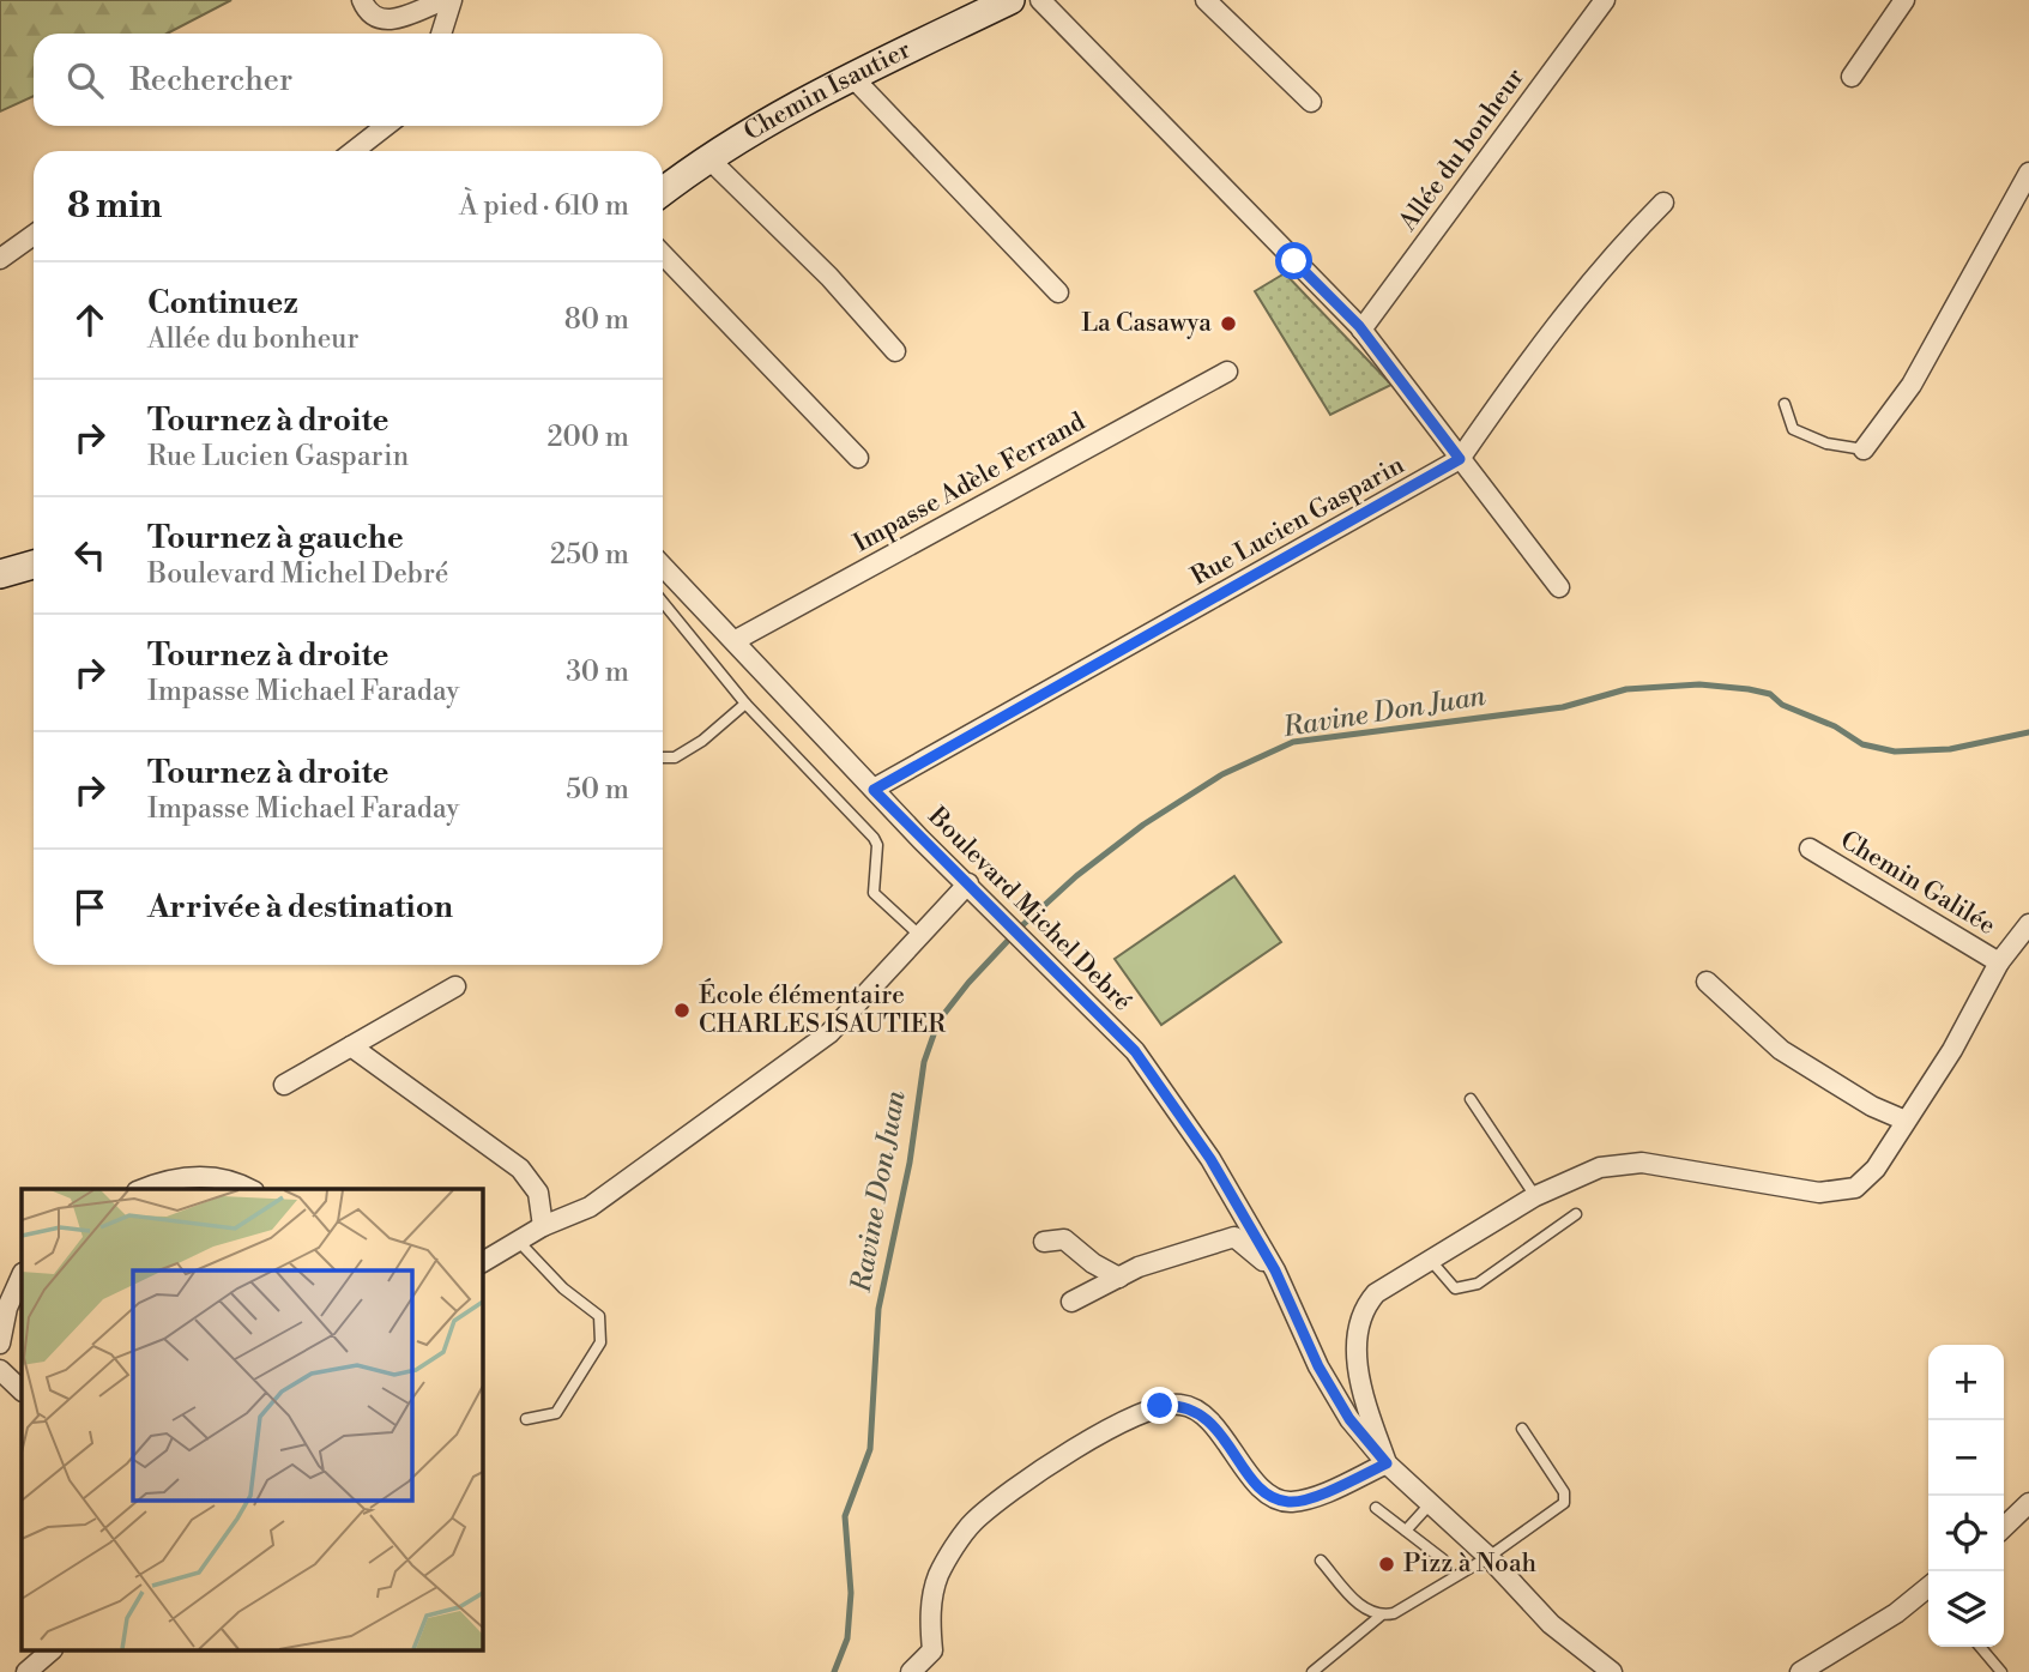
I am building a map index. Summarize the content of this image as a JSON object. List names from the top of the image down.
{
  "streets": {
    "main road": ["Chemin Isautier"],
    "street": [
      "Allée du bonheur",
      "Impasse Adèle Ferrand",
      "Rue Lucien Gasparin",
      "Chemin Galilée",
      "Boulevard Michel Debré"
    ]
  },
  "crossings": [
    ["Impasse Adèle Ferrand", "Boulevard Michel Debré"],
    ["Rue Lucien Gasparin", "Boulevard Michel Debré"]
  ],
  "water": ["Ravine Don Juan"],
  "places": ["La Casawya", "École élémentaire CHARLES ISAUTIER", "Pizz à Noah"],
  "page": {
    "search": "Rechercher",
    "heading": ["8 min", "À pied · 610 m"],
    "list": [
      ["Continuez", "Allée du bonheur", "80 m"],
      ["Tournez à droite", "Rue Lucien Gasparin", "200 m"],
      ["Tournez à gauche", "Boulevard Michel Debré", "250 m"],
      ["Tournez à droite", "Impasse Michael Faraday", "30 m"],
      ["Tournez à droite", "Impasse Michael Faraday", "50 m"],
      "Arrivée à destination"
    ],
    "map_buttons": ["+", "−"]
  }
}
